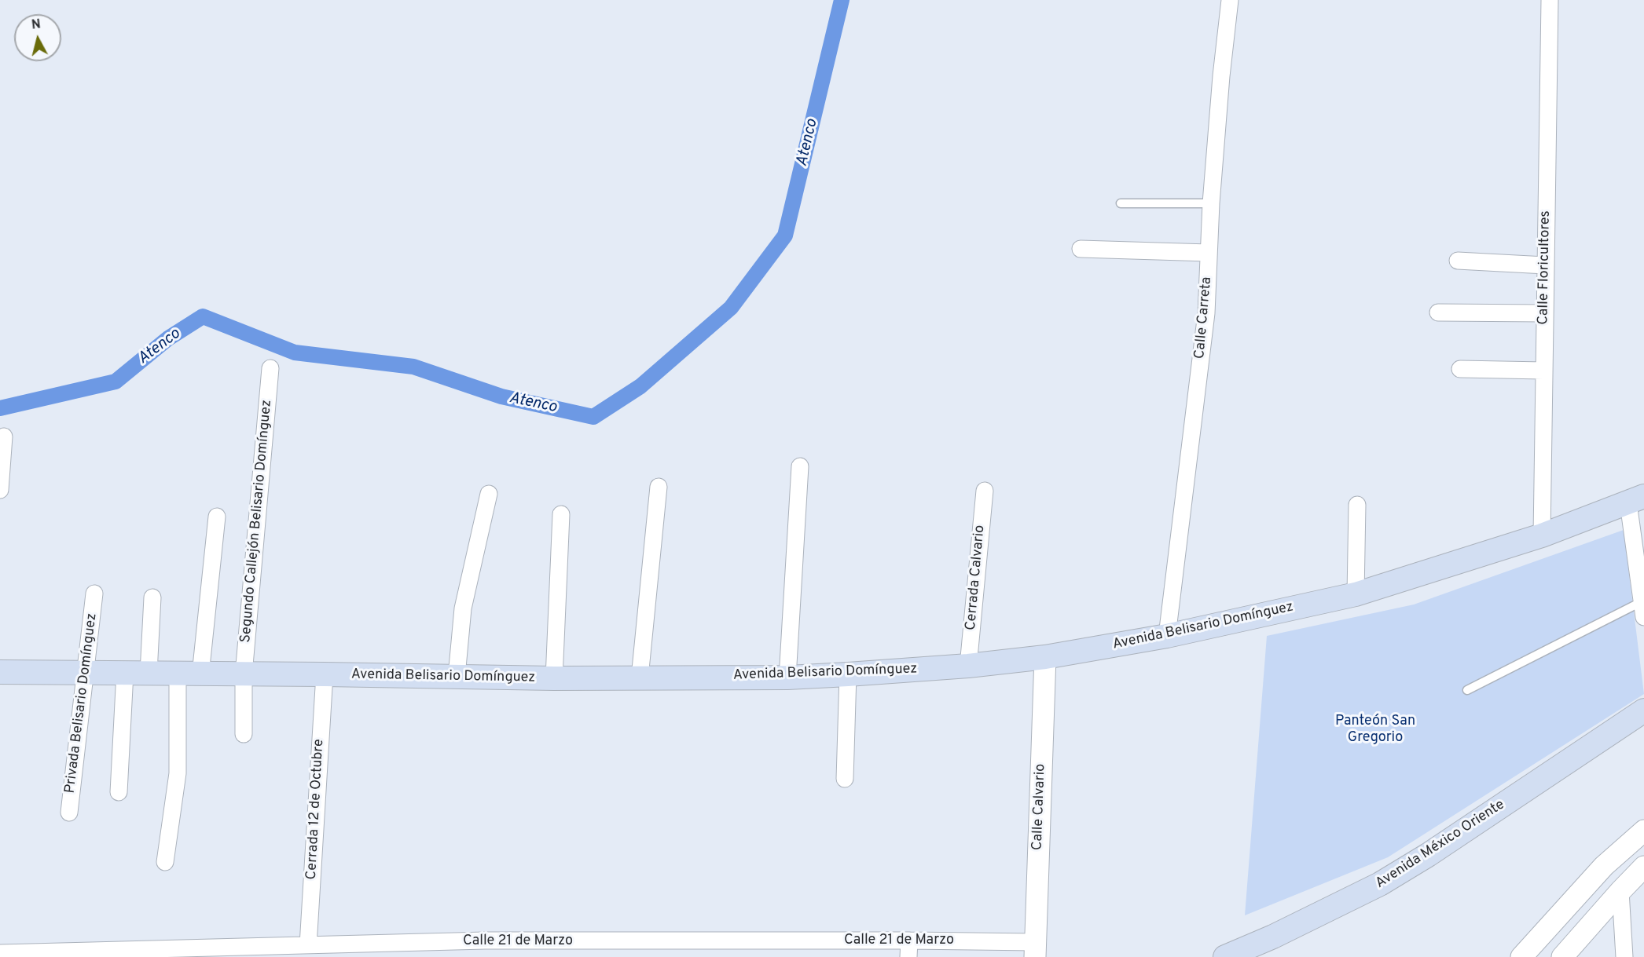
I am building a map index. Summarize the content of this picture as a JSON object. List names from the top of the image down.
{
  "streets": {
    "main road": ["Avenida Belisario Domínguez", "Avenida México Oriente"],
    "street": [
      "Calle Floricultores",
      "Calle Carreta",
      "Segundo Callejón Belisario Domínguez",
      "Cerrada Calvario",
      "Privada Belisario Domínguez",
      "Calle Calvario",
      "Cerrada 12 de Octubre",
      "Calle 21 de Marzo"
    ]
  },
  "crossings": [
    ["Calle Floricultores", "Avenida Belisario Domínguez"],
    ["Calle Carreta", "Avenida Belisario Domínguez"],
    ["Segundo Callejón Belisario Domínguez", "Avenida Belisario Domínguez"],
    ["Cerrada Calvario", "Avenida Belisario Domínguez"],
    ["Avenida Belisario Domínguez", "Privada Belisario Domínguez"],
    ["Avenida Belisario Domínguez", "Calle Calvario"],
    ["Avenida Belisario Domínguez", "Cerrada 12 de Octubre"],
    ["Calle Calvario", "Calle 21 de Marzo"],
    ["Cerrada 12 de Octubre", "Calle 21 de Marzo"]
  ],
  "water": ["Atenco"],
  "parks": ["Panteón San Gregorio"],
  "north": "top"
}
